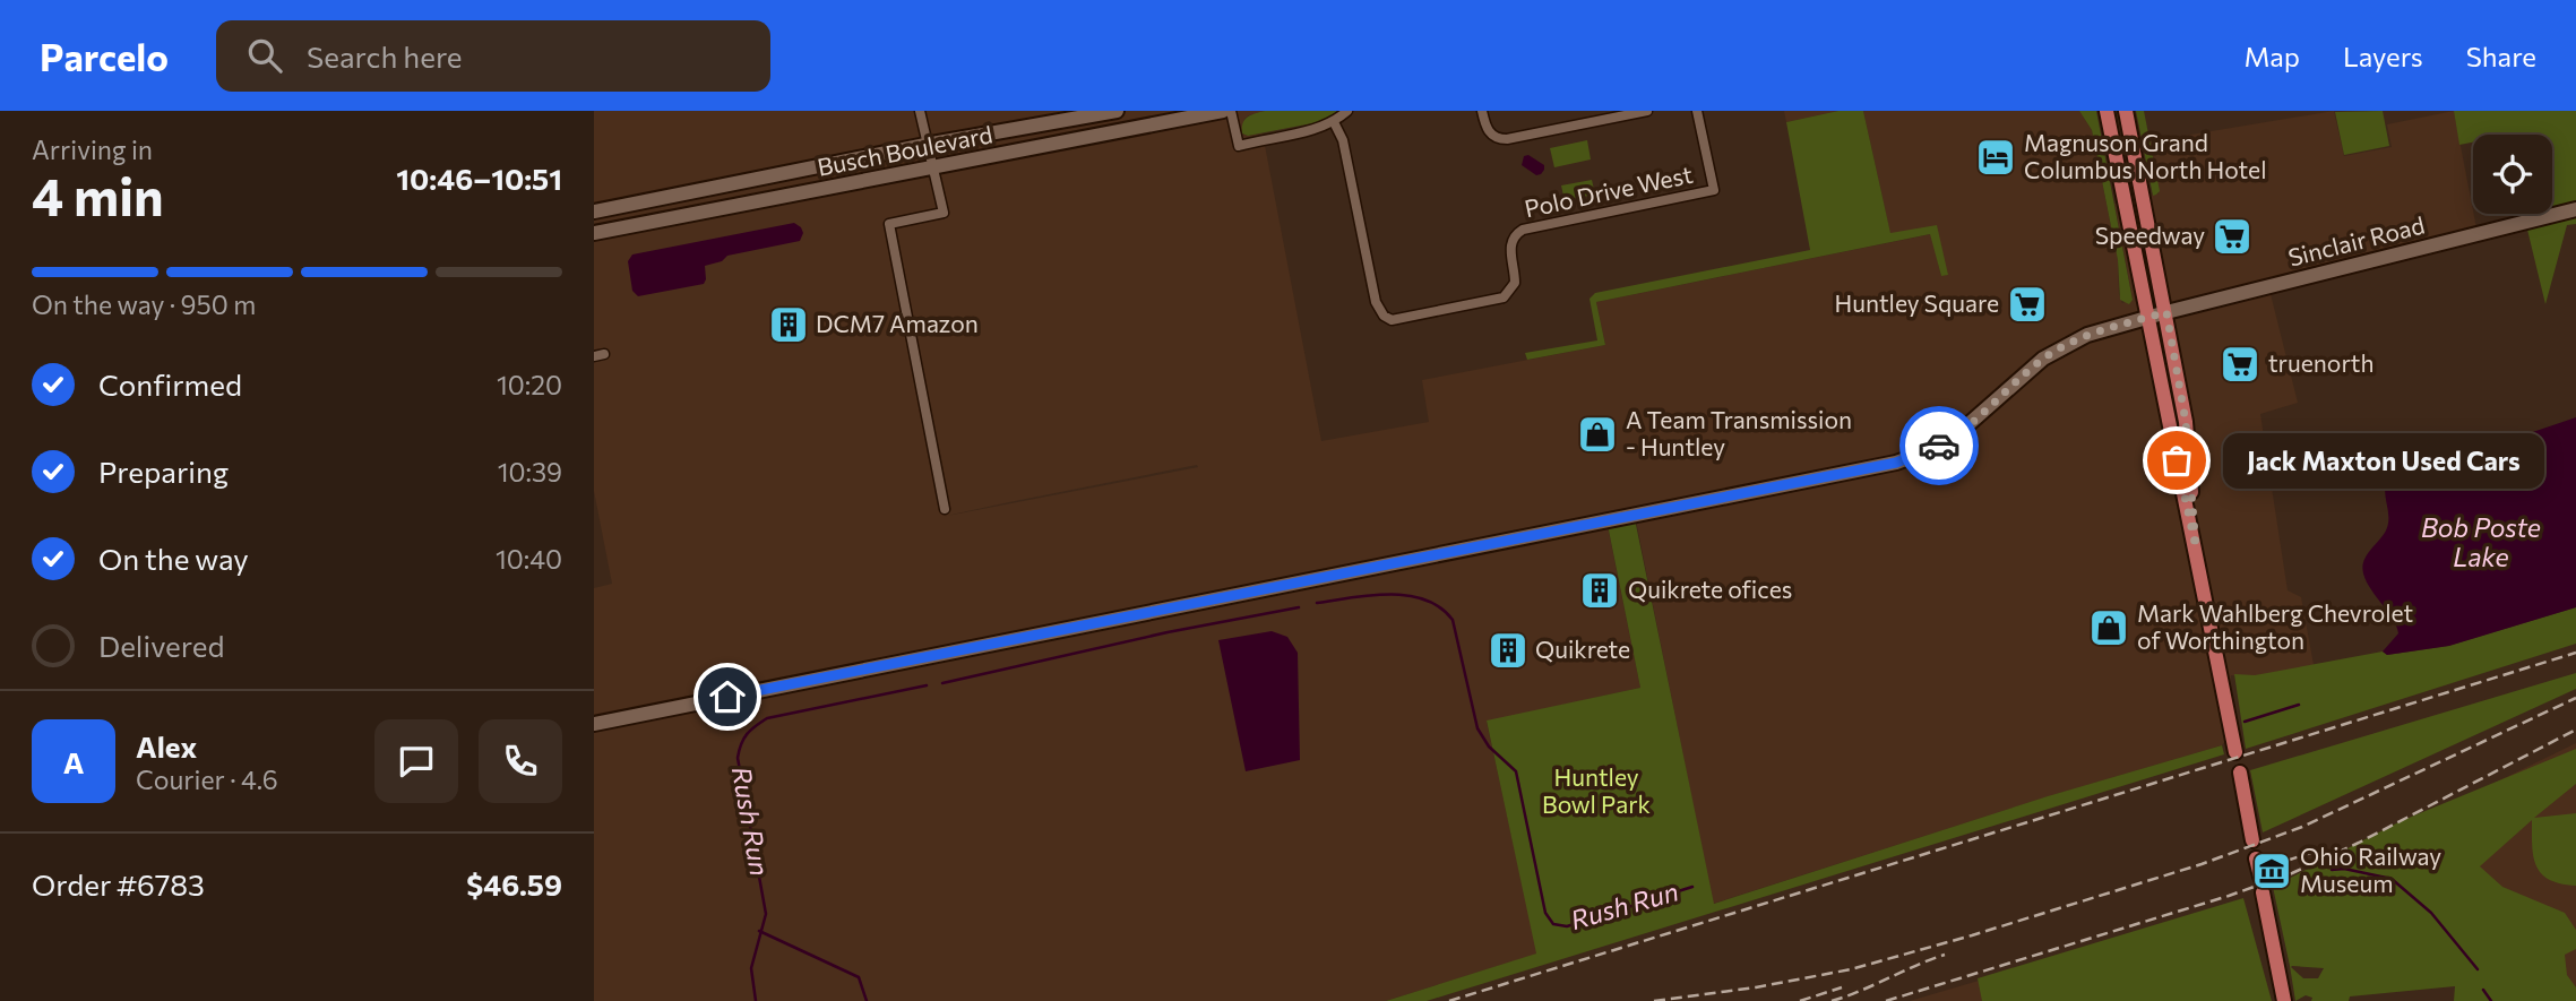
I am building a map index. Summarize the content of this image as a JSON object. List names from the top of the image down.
{
  "streets": {
    "main road": ["Busch Boulevard", "Sinclair Road"],
    "street": ["Polo Drive West"]
  },
  "water": ["Bob Poste Lake", "Rush Run"],
  "parks": ["Huntley Bowl Park"],
  "places": {
    "hotel": ["Magnuson Grand Columbus North Hotel"],
    "supermarket": ["Speedway", "Huntley Square", "truenorth"],
    "building": ["DCM7 Amazon", "Quikrete ofices", "Quikrete"],
    "shop": ["A Team Transmission - Huntley", "Mark Wahlberg Chevrolet of Worthington"],
    "other": ["Jack Maxton Used Cars"],
    "museum": ["Ohio Railway Museum"]
  },
  "page": {
    "header": "Parcelo",
    "search": "Search here",
    "nav": ["Map", "Layers", "Share"],
    "heading": ["4 min", "Arriving in", "10:46–10:51"],
    "panel": [
      "Alex",
      "Courier · 4.6",
      "Order #6783",
      "$46.59"
    ],
    "bar": "On the way · 950 m",
    "list": [
      ["Confirmed", "10:20"],
      ["Preparing", "10:39"],
      ["On the way", "10:40"],
      "Delivered"
    ],
    "bubble": "Jack Maxton Used Cars",
    "round": "A"
  }
}
